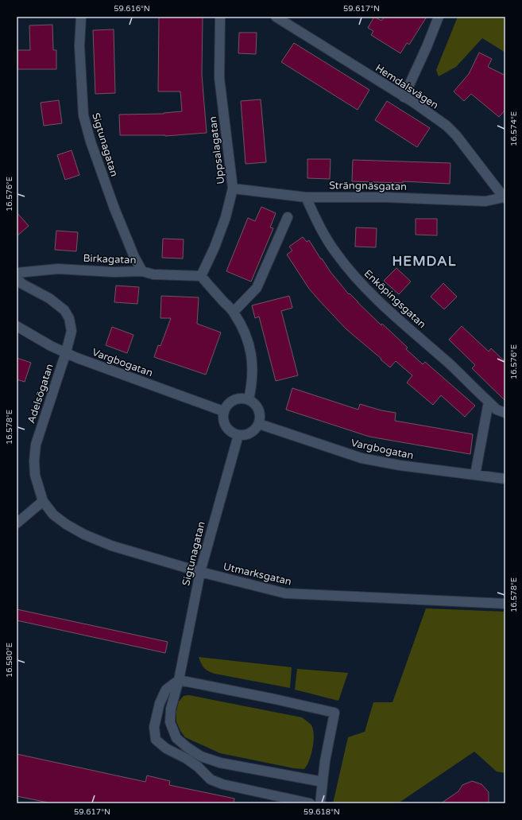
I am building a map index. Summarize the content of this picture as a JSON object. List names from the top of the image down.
{
  "streets": {
    "street": [
      "Hemdalsvägen",
      "Sigtunagatan",
      "Uppsalagatan",
      "Strängnäsgatan",
      "Birkagatan",
      "Enköpingsgatan",
      "Vargbogatan",
      "Adelsögatan",
      "Utmarksgatan"
    ]
  },
  "crossings": [
    ["Hemdalsvägen", "Strängnäsgatan"],
    ["Sigtunagatan", "Birkagatan"],
    ["Sigtunagatan", "Vargbogatan"],
    ["Sigtunagatan", "Utmarksgatan"],
    ["Uppsalagatan", "Strängnäsgatan"],
    ["Uppsalagatan", "Birkagatan"],
    ["Strängnäsgatan", "Enköpingsgatan"],
    ["Vargbogatan", "Adelsögatan"],
    ["Adelsögatan", "Utmarksgatan"]
  ],
  "districts": ["HEMDAL"],
  "coordinates": [
    "59.616°N",
    "59.617°N",
    "16.574°E",
    "16.576°E",
    "16.578°E",
    "16.580°E",
    "59.618°N"
  ]
}
